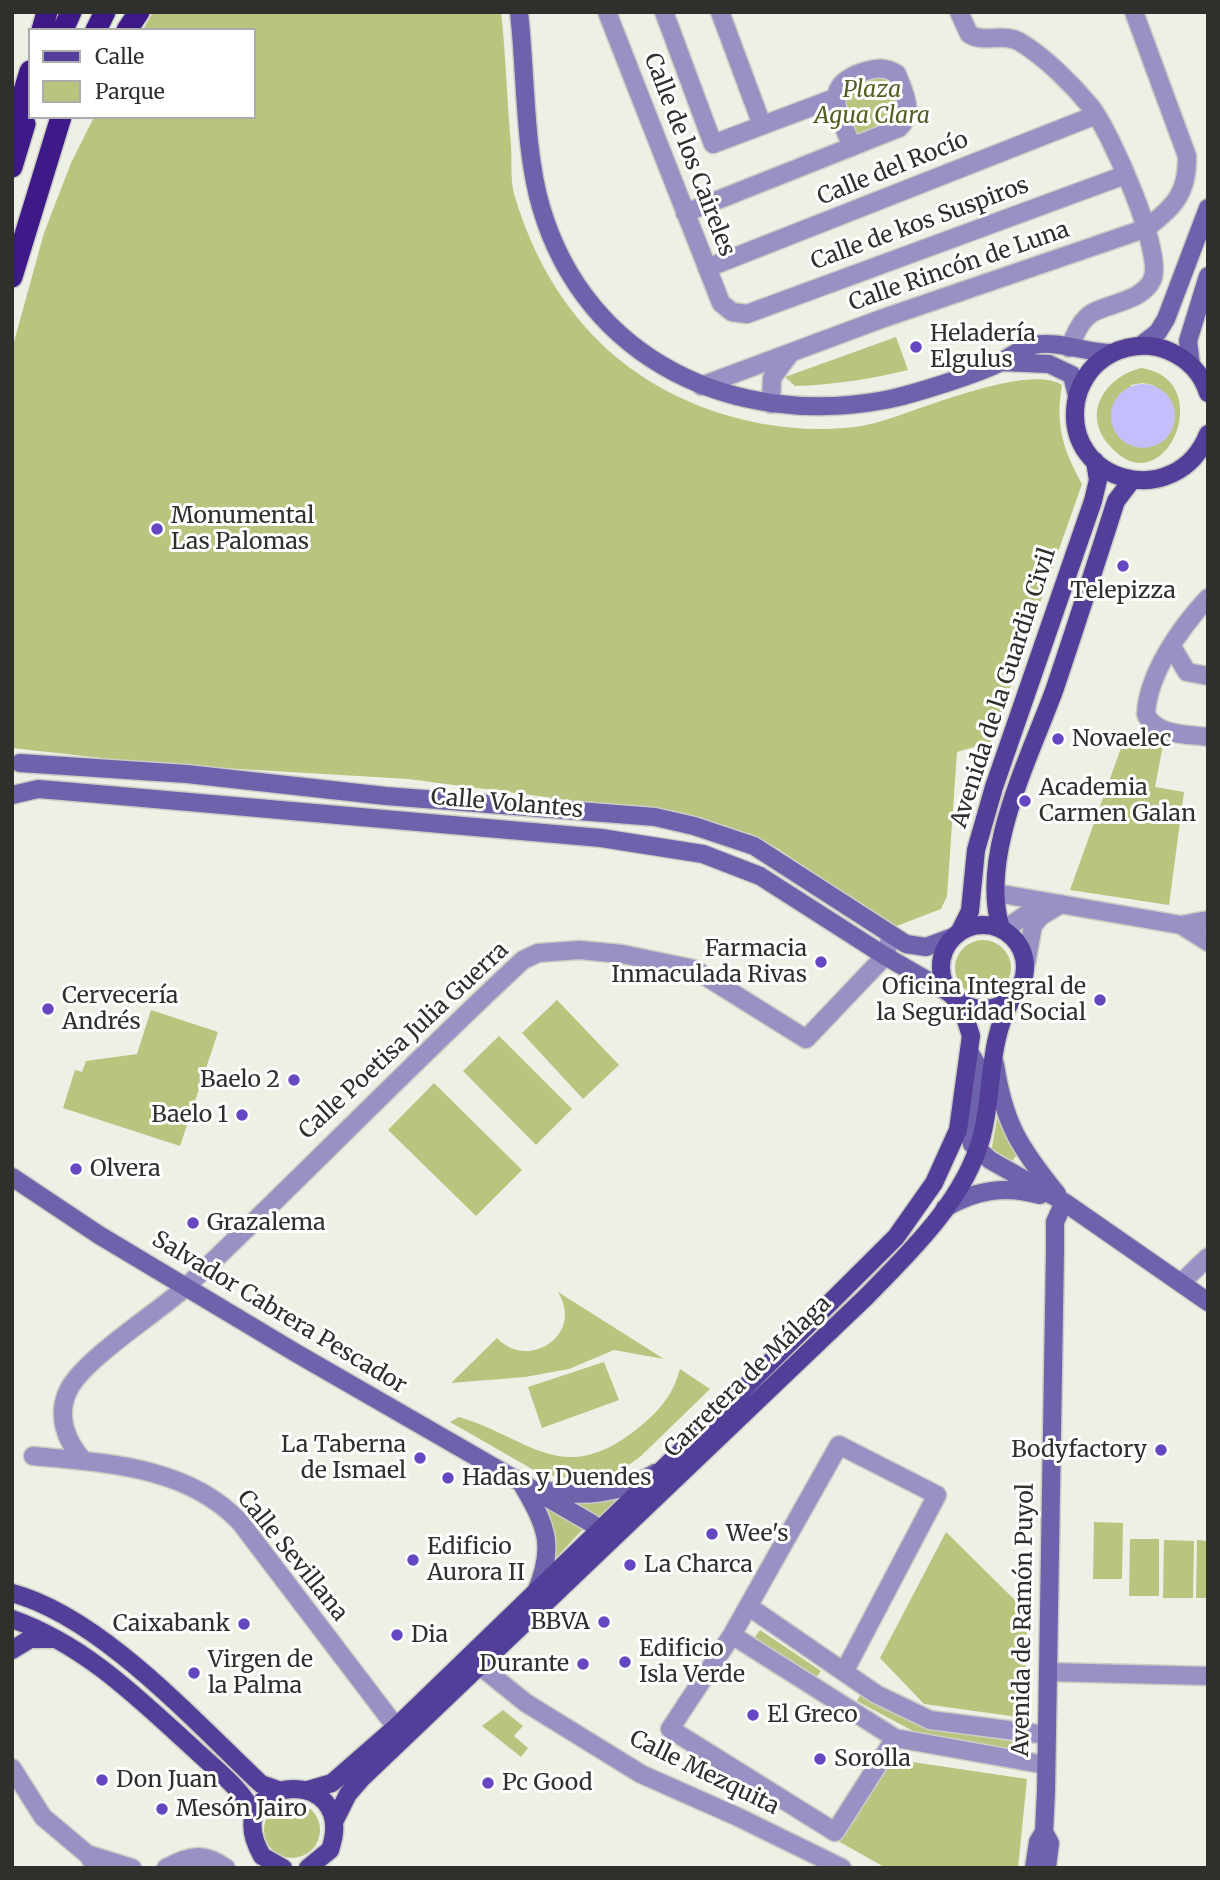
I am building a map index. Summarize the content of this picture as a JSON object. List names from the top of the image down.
{
  "streets": {
    "main road": ["Avenida de la Guardia Civil", "Carretera de Málaga"],
    "street": [
      "Calle de los Caireles",
      "Calle del Rocío",
      "Calle de kos Suspiros",
      "Calle Rincón de Luna",
      "Calle Volantes",
      "Calle Poetisa Julia Guerra",
      "Salvador Cabrera Pescador",
      "Calle Sevillana",
      "Avenida de Ramón Puyol",
      "Calle Mezquita"
    ]
  },
  "crossings": [
    ["Calle de los Caireles", "Calle del Rocío"],
    ["Calle de los Caireles", "Calle de kos Suspiros"],
    ["Avenida de la Guardia Civil", "Calle Volantes"],
    ["Avenida de la Guardia Civil", "Carretera de Málaga"],
    ["Calle Volantes", "Calle Poetisa Julia Guerra"],
    ["Calle Volantes", "Carretera de Málaga"],
    ["Calle Poetisa Julia Guerra", "Salvador Cabrera Pescador"],
    ["Calle Poetisa Julia Guerra", "Calle Sevillana"],
    ["Salvador Cabrera Pescador", "Carretera de Málaga"],
    ["Carretera de Málaga", "Calle Sevillana"],
    ["Carretera de Málaga", "Calle Mezquita"]
  ],
  "parks": ["Plaza Agua Clara"],
  "places": [
    "Heladería Elgulus",
    "Monumental Las Palomas",
    "Telepizza",
    "Novaelec",
    "Academia Carmen Galan",
    "Farmacia Inmaculada Rivas",
    "Oficina Integral de la Seguridad Social",
    "Cervecería Andrés",
    "Baelo 2",
    "Baelo 1",
    "Olvera",
    "Grazalema",
    "Bodyfactory",
    "La Taberna de Ismael",
    "Hadas y Duendes",
    "Wee's",
    "Edificio Aurora II",
    "La Charca",
    "BBVA",
    "Caixabank",
    "Dia",
    "Edificio Isla Verde",
    "Durante",
    "Virgen de la Palma",
    "El Greco",
    "Sorolla",
    "Don Juan",
    "Pc Good",
    "Mesón Jairo"
  ],
  "legend": ["Calle", "Parque"]
}
